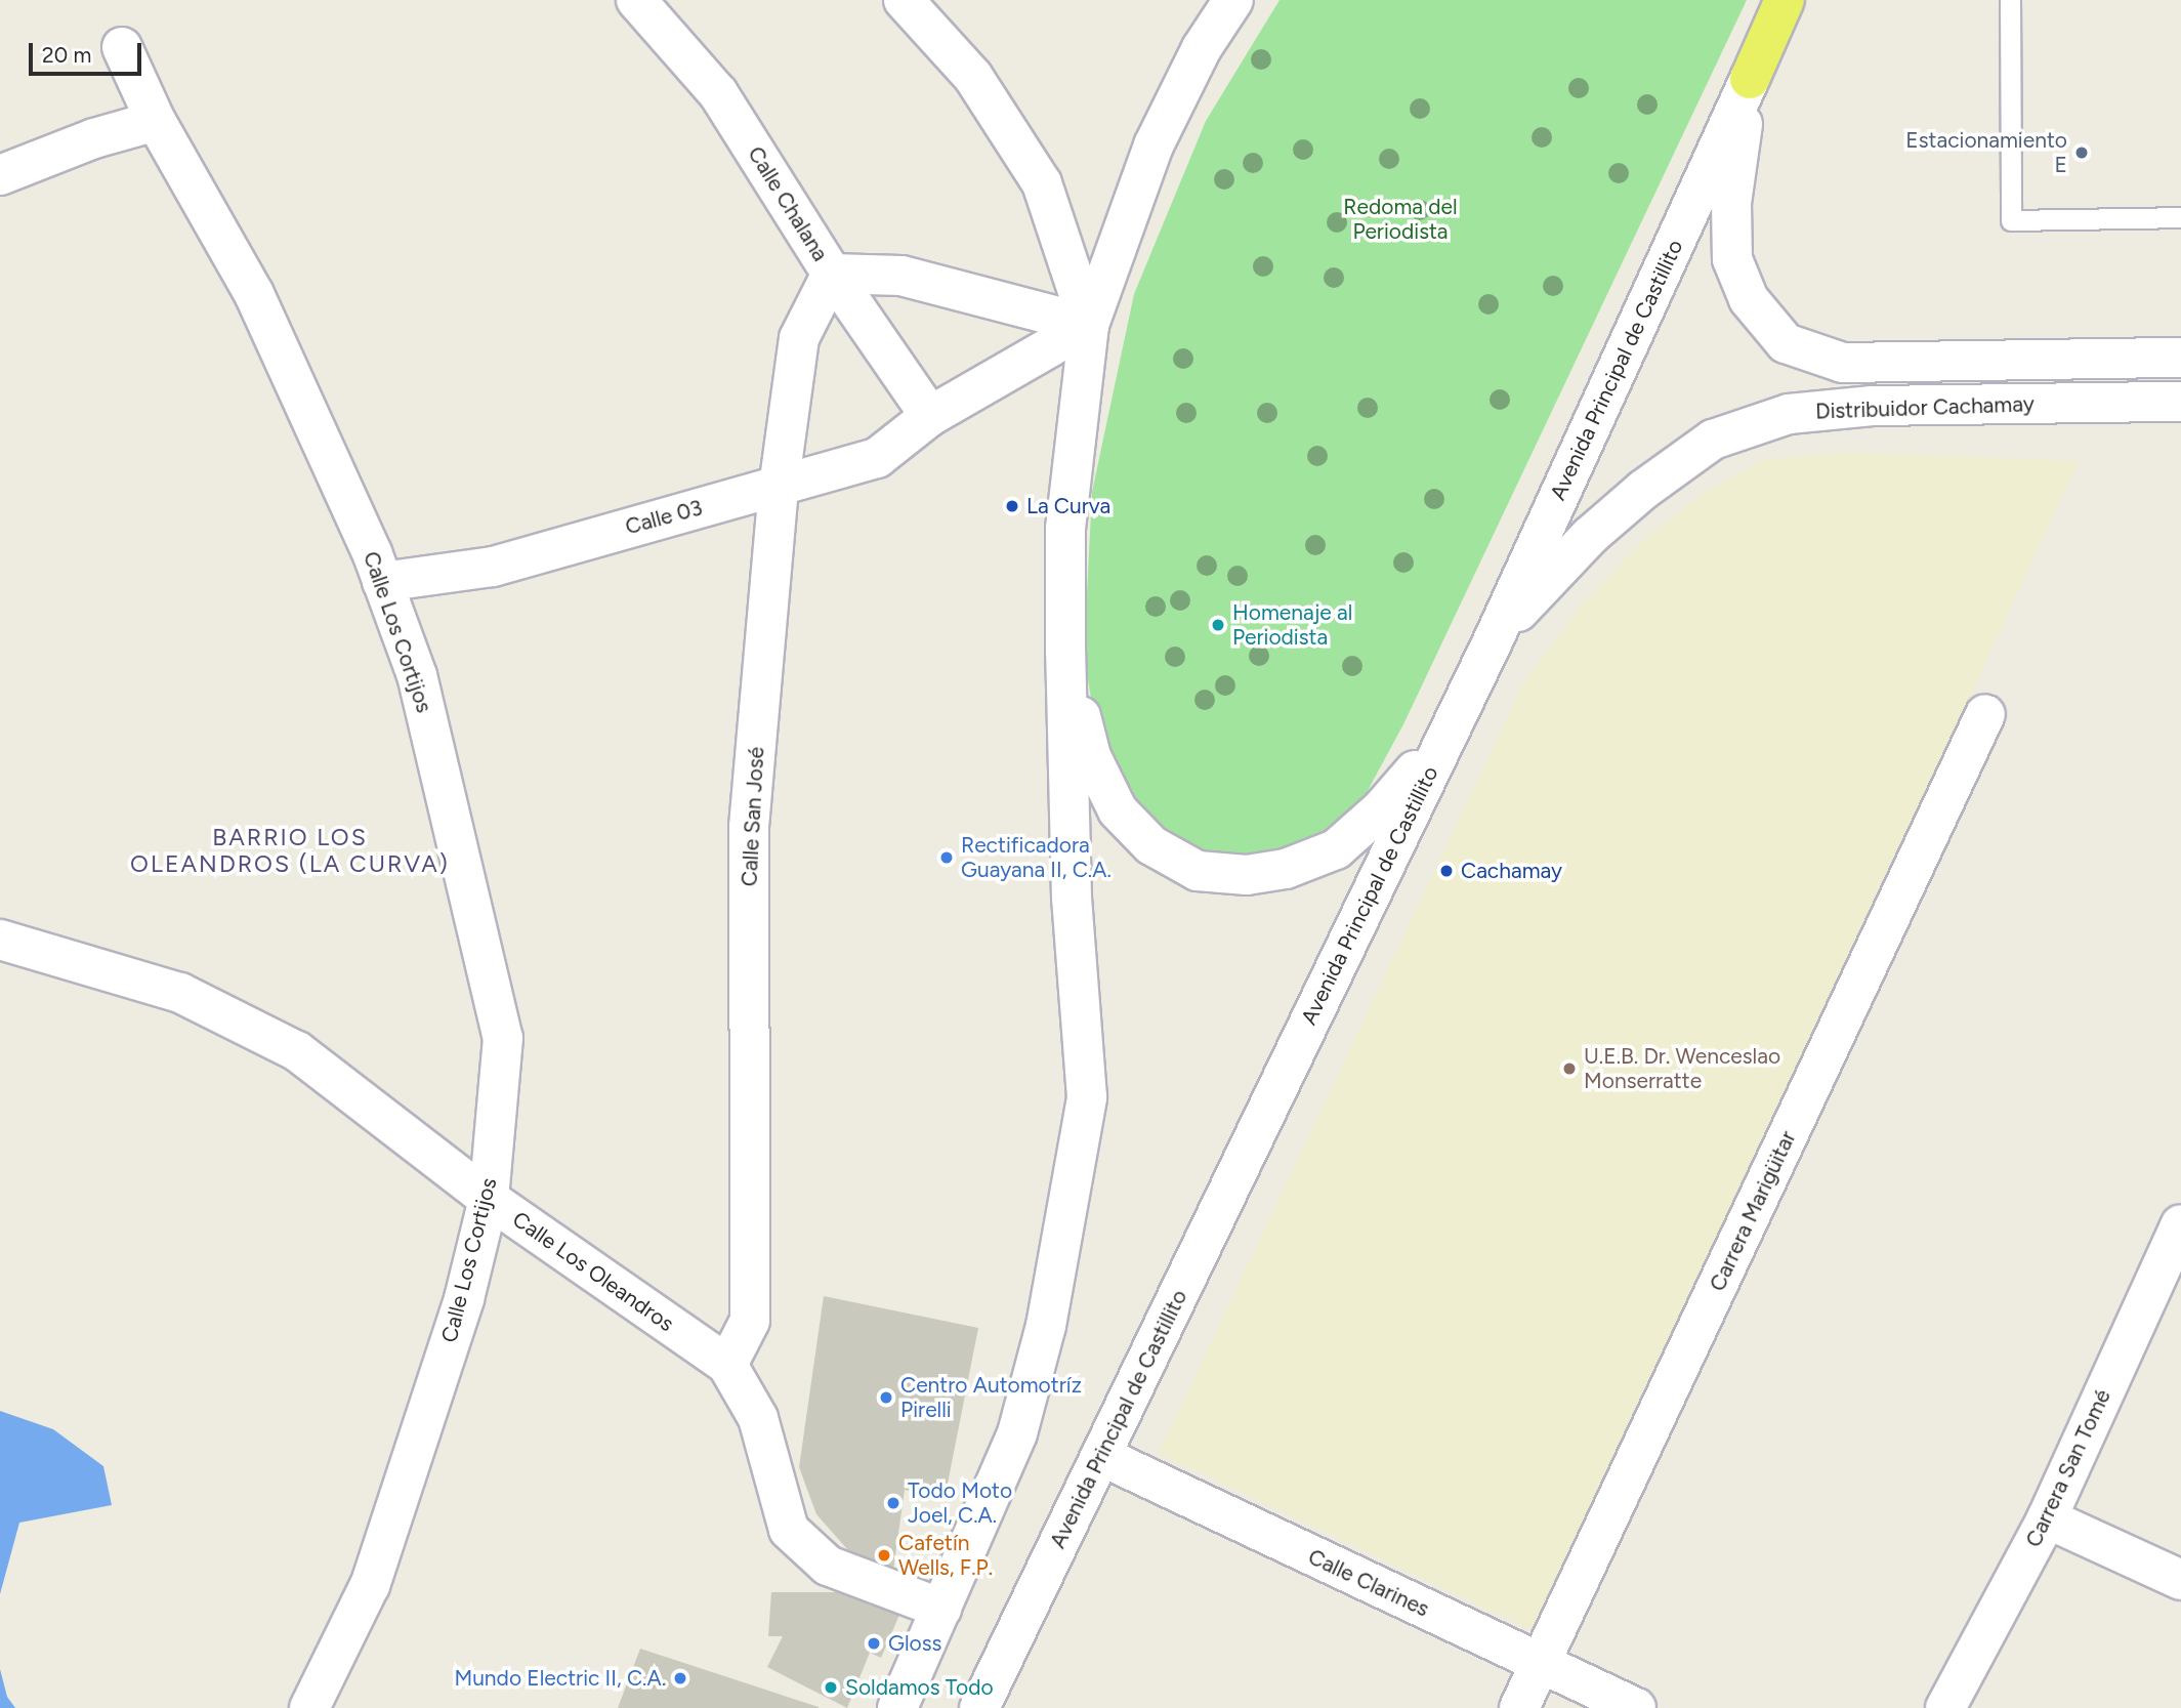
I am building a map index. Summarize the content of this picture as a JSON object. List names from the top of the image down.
{
  "streets": {
    "street": [
      "Calle Chalana",
      "Avenida Principal de Castillito",
      "Distribuidor Cachamay",
      "Calle 03",
      "Calle Los Cortijos",
      "Calle San José",
      "Carrera Marigüitar",
      "Calle Los Oleandros",
      "Carrera San Tomé",
      "Calle Clarines"
    ]
  },
  "crossings": [
    ["Calle Chalana", "Calle 03"],
    ["Calle Chalana", "Calle San José"],
    ["Avenida Principal de Castillito", "Distribuidor Cachamay"],
    ["Avenida Principal de Castillito", "Calle Clarines"],
    ["Calle 03", "Calle Los Cortijos"],
    ["Calle 03", "Calle San José"],
    ["Calle Los Cortijos", "Calle Los Oleandros"],
    ["Calle San José", "Calle Los Oleandros"],
    ["Carrera Marigüitar", "Calle Clarines"]
  ],
  "districts": ["BARRIO LOS OLEANDROS (LA CURVA)"],
  "parks": ["Redoma del Periodista"],
  "places": [
    "Estacionamiento E",
    "La Curva",
    "Homenaje al Periodista",
    "Rectificadora Guayana II, C.A.",
    "Cachamay",
    "U.E.B. Dr. Wenceslao Monserratte",
    "Centro Automotríz Pirelli",
    "Todo Moto Joel, C.A.",
    "Cafetín Wells, F.P.",
    "Gloss",
    "Mundo Electric II, C.A.",
    "Soldamos Todo"
  ],
  "scale_bar": "20 m"
}
